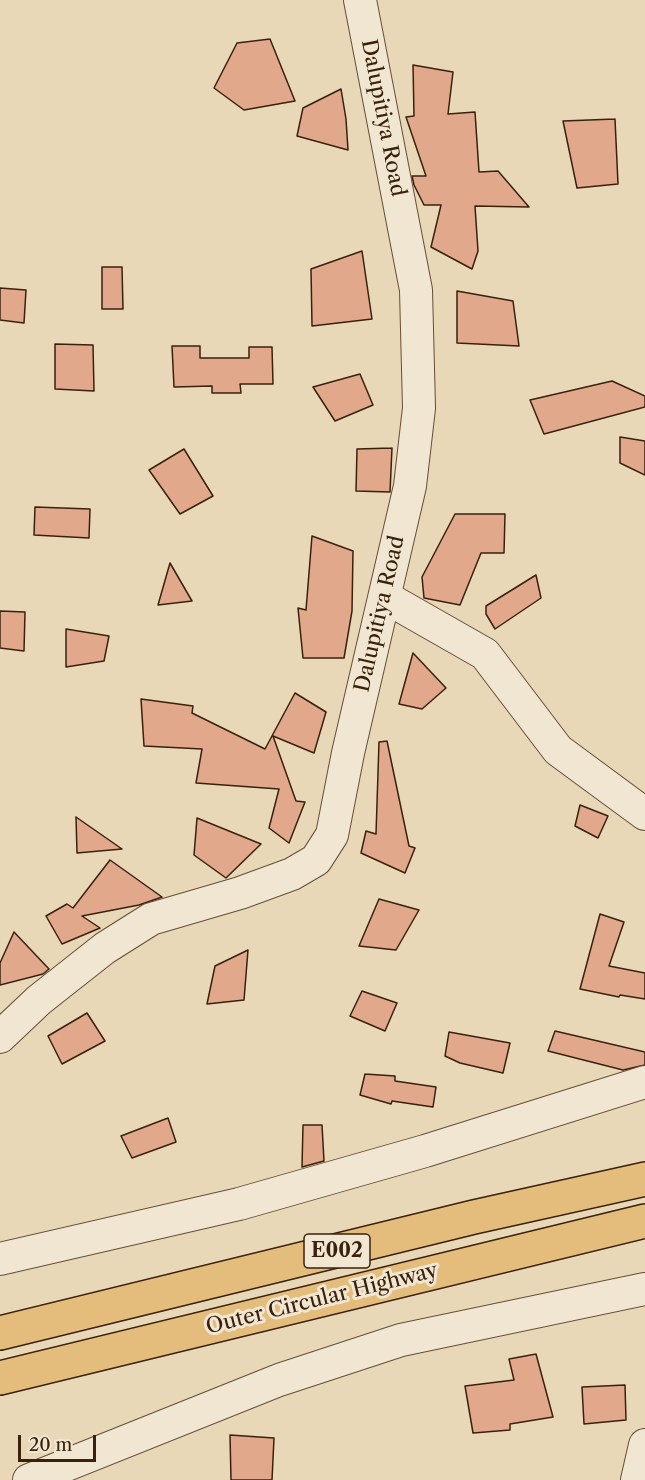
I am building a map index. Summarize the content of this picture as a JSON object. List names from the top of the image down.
{
  "streets": {
    "highway": ["E002", "Outer Circular Highway"],
    "street": ["Dalupitiya Road"]
  },
  "scale_bar": "20 m"
}
